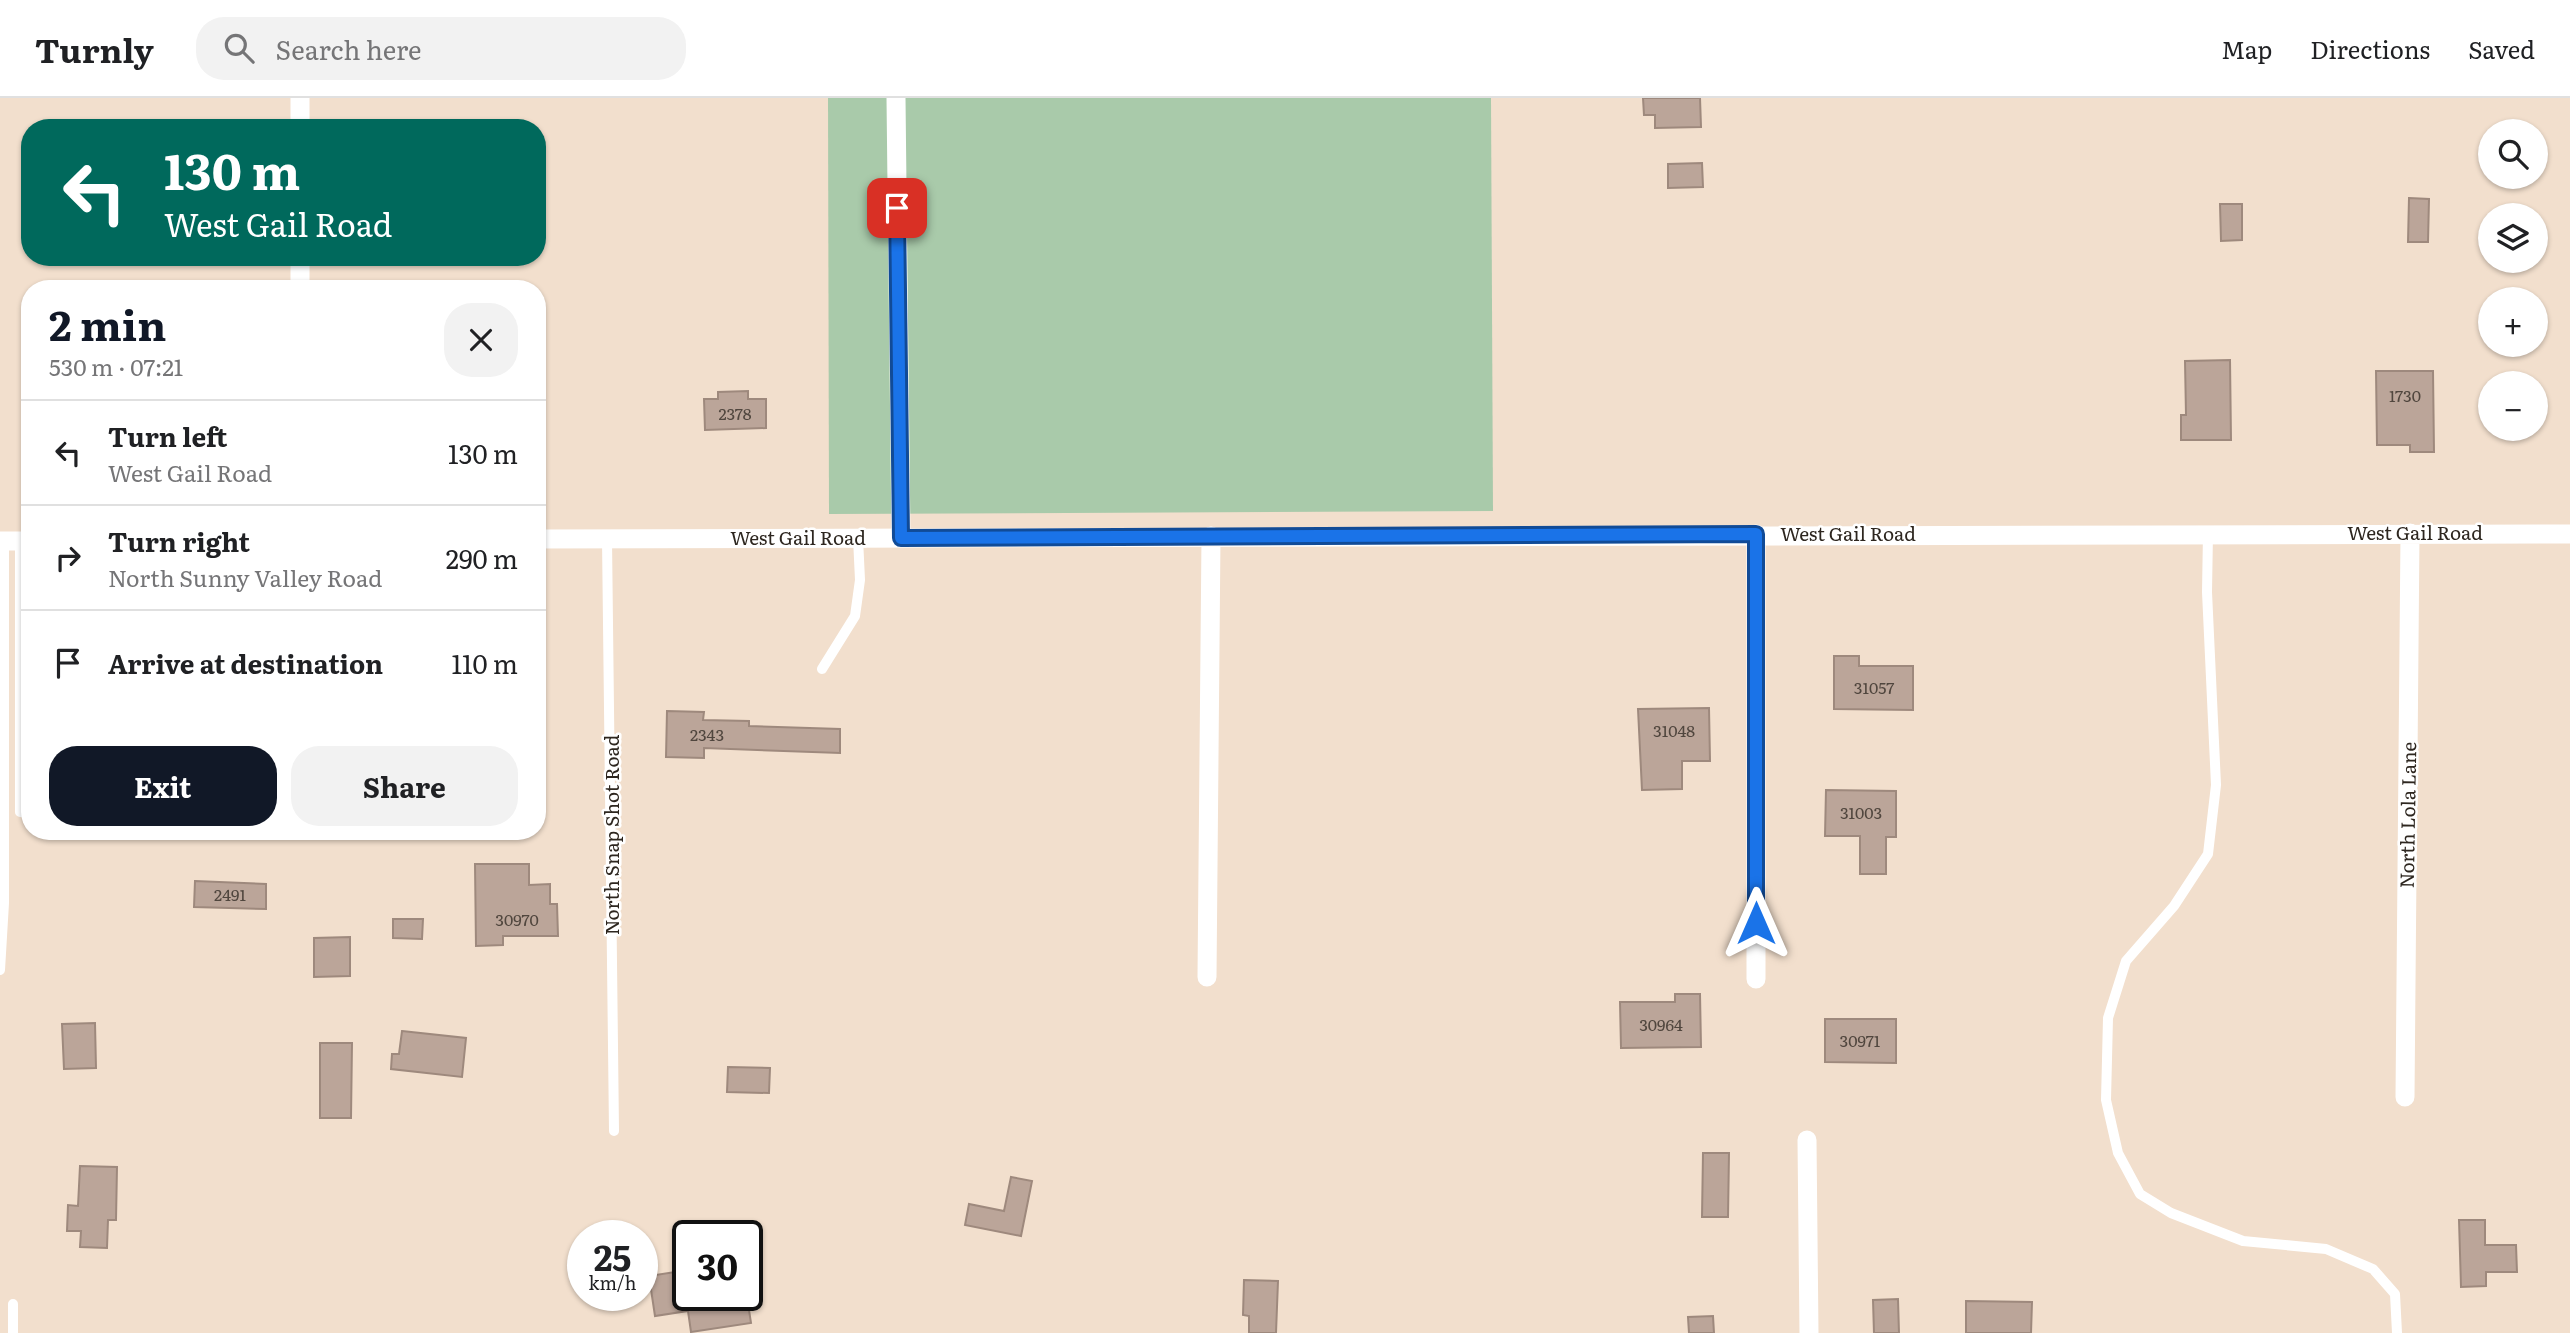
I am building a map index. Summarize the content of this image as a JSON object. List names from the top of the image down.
{
  "streets": {
    "street": ["West Gail Road", "North Lola Lane"],
    "lane": ["North Snap Shot Road"]
  },
  "crossings": [
    ["West Gail Road", "North Lola Lane"],
    ["West Gail Road", "North Snap Shot Road"]
  ],
  "house_numbers": [
    "1730",
    "2378",
    "31057",
    "31048",
    "2343",
    "31003",
    "2491",
    "30970",
    "30964",
    "30971"
  ],
  "page": {
    "header": "Turnly",
    "search": "Search here",
    "nav": ["Map", "Directions", "Saved"],
    "map_buttons": ["+", "−"],
    "turn": ["130 m", "West Gail Road"],
    "heading": ["2 min", "530 m · 07:21"],
    "list": [
      {
        "name": "Turn left",
        "note": "West Gail Road",
        "value": "130 m"
      },
      {
        "name": "Turn right",
        "note": "North Sunny Valley Road",
        "value": "290 m"
      },
      {
        "name": "Arrive at destination",
        "value": "110 m"
      }
    ],
    "buttons": ["Exit", "Share"],
    "speed": "25 km/h",
    "limit": "30"
  }
}
